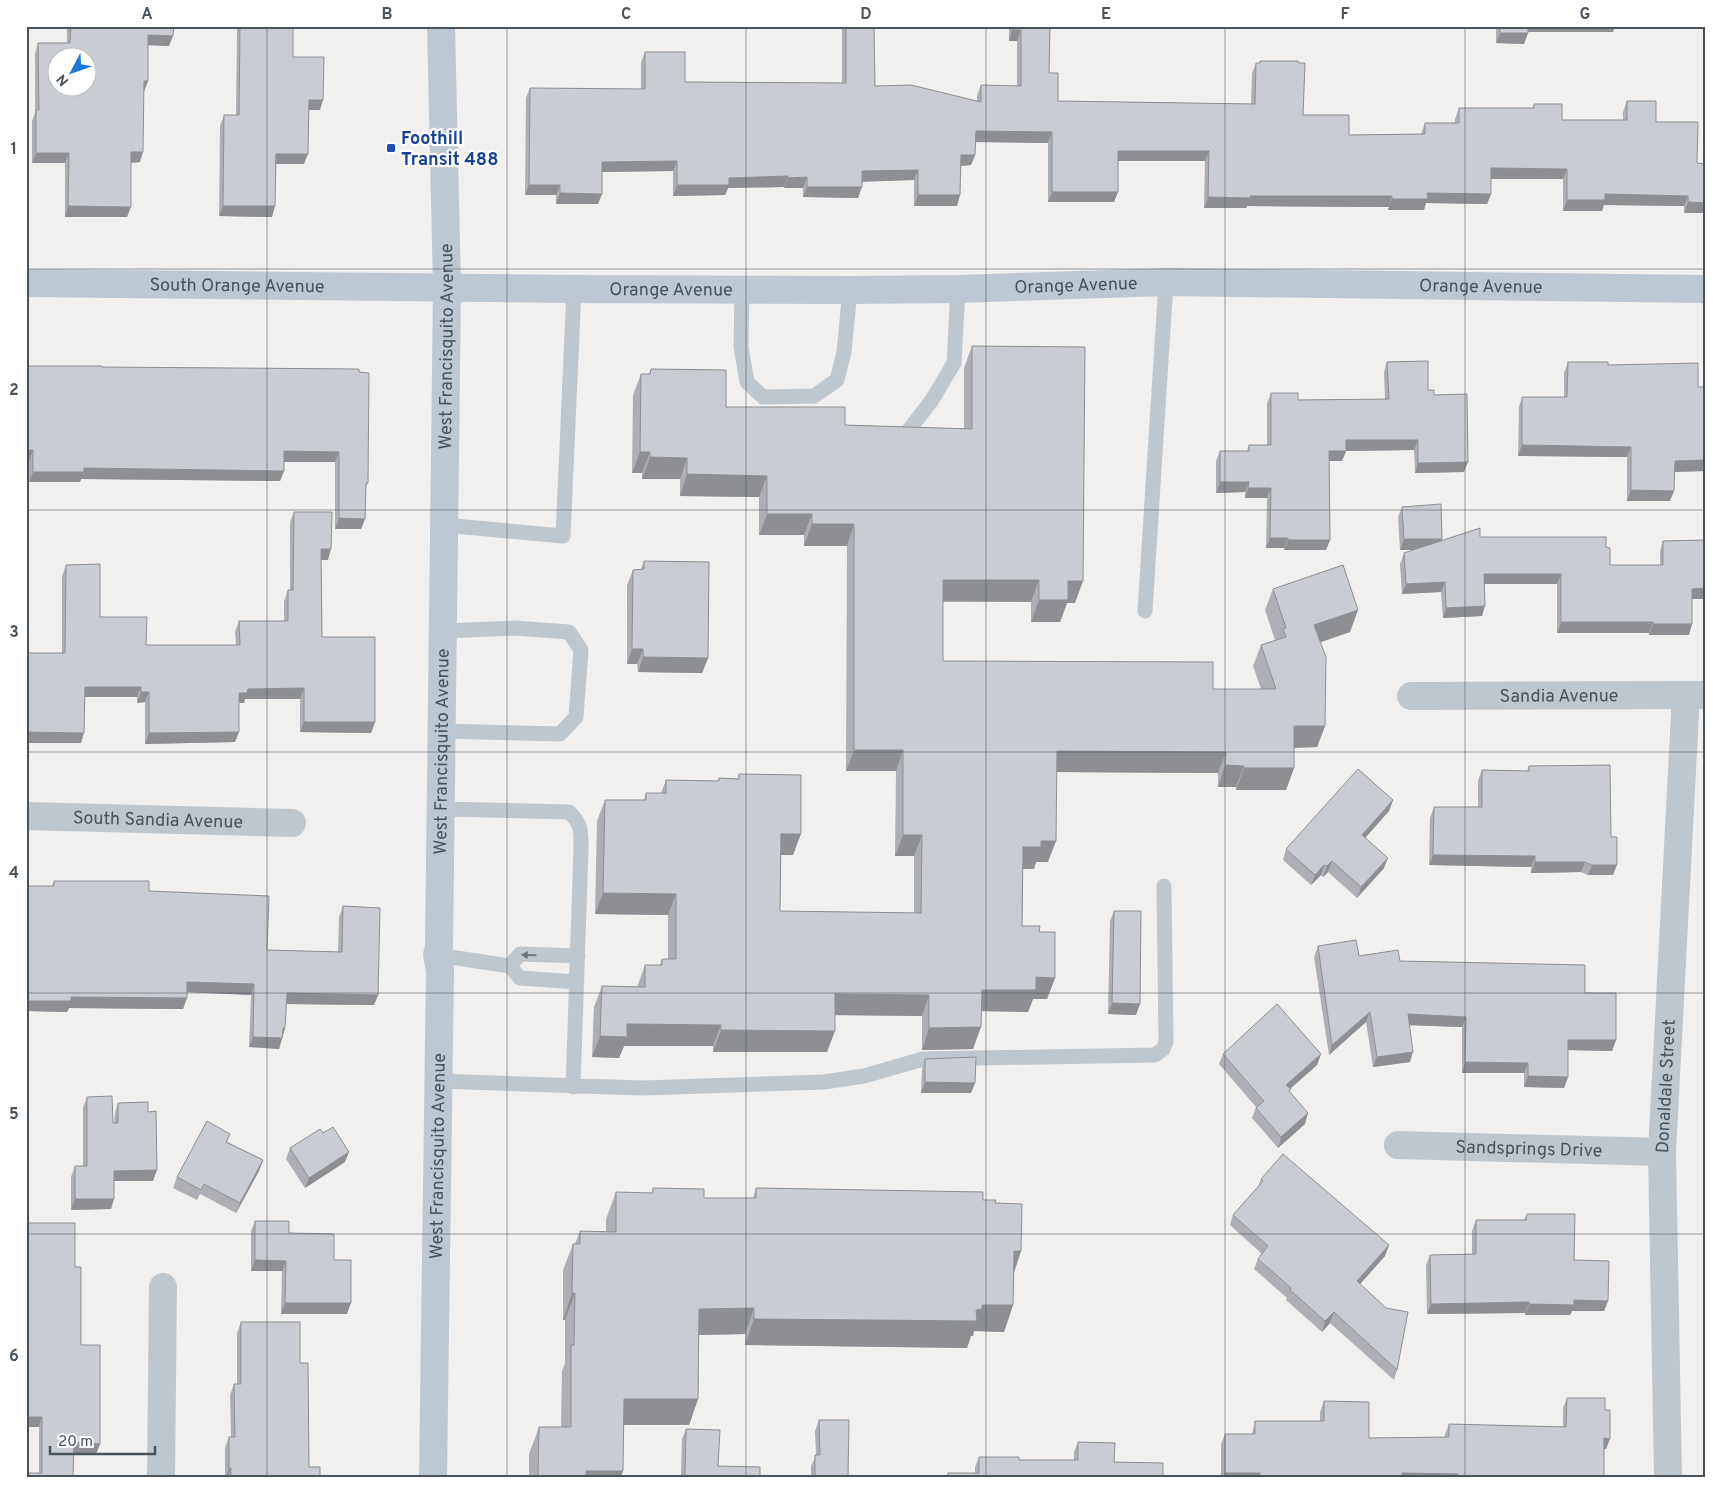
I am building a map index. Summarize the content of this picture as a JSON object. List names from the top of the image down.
{
  "streets": {
    "street": [
      "South Orange Avenue",
      "Orange Avenue",
      "West Francisquito Avenue",
      "Sandia Avenue",
      "South Sandia Avenue",
      "Donaldale Street",
      "Sandsprings Drive"
    ]
  },
  "crossings": [
    ["South Orange Avenue", "Orange Avenue"],
    ["South Orange Avenue", "West Francisquito Avenue"],
    ["Orange Avenue", "West Francisquito Avenue"],
    ["Sandia Avenue", "Donaldale Street"],
    ["Donaldale Street", "Sandsprings Drive"]
  ],
  "places": {
    "transit": ["Foothill Transit 488"]
  },
  "scale_bar": "20 m",
  "north": "bottom left",
  "grid": {
    "columns": [
      "A",
      "B",
      "C",
      "D",
      "E",
      "F",
      "G"
    ],
    "rows": [
      "1",
      "2",
      "3",
      "4",
      "5",
      "6"
    ]
  }
}
